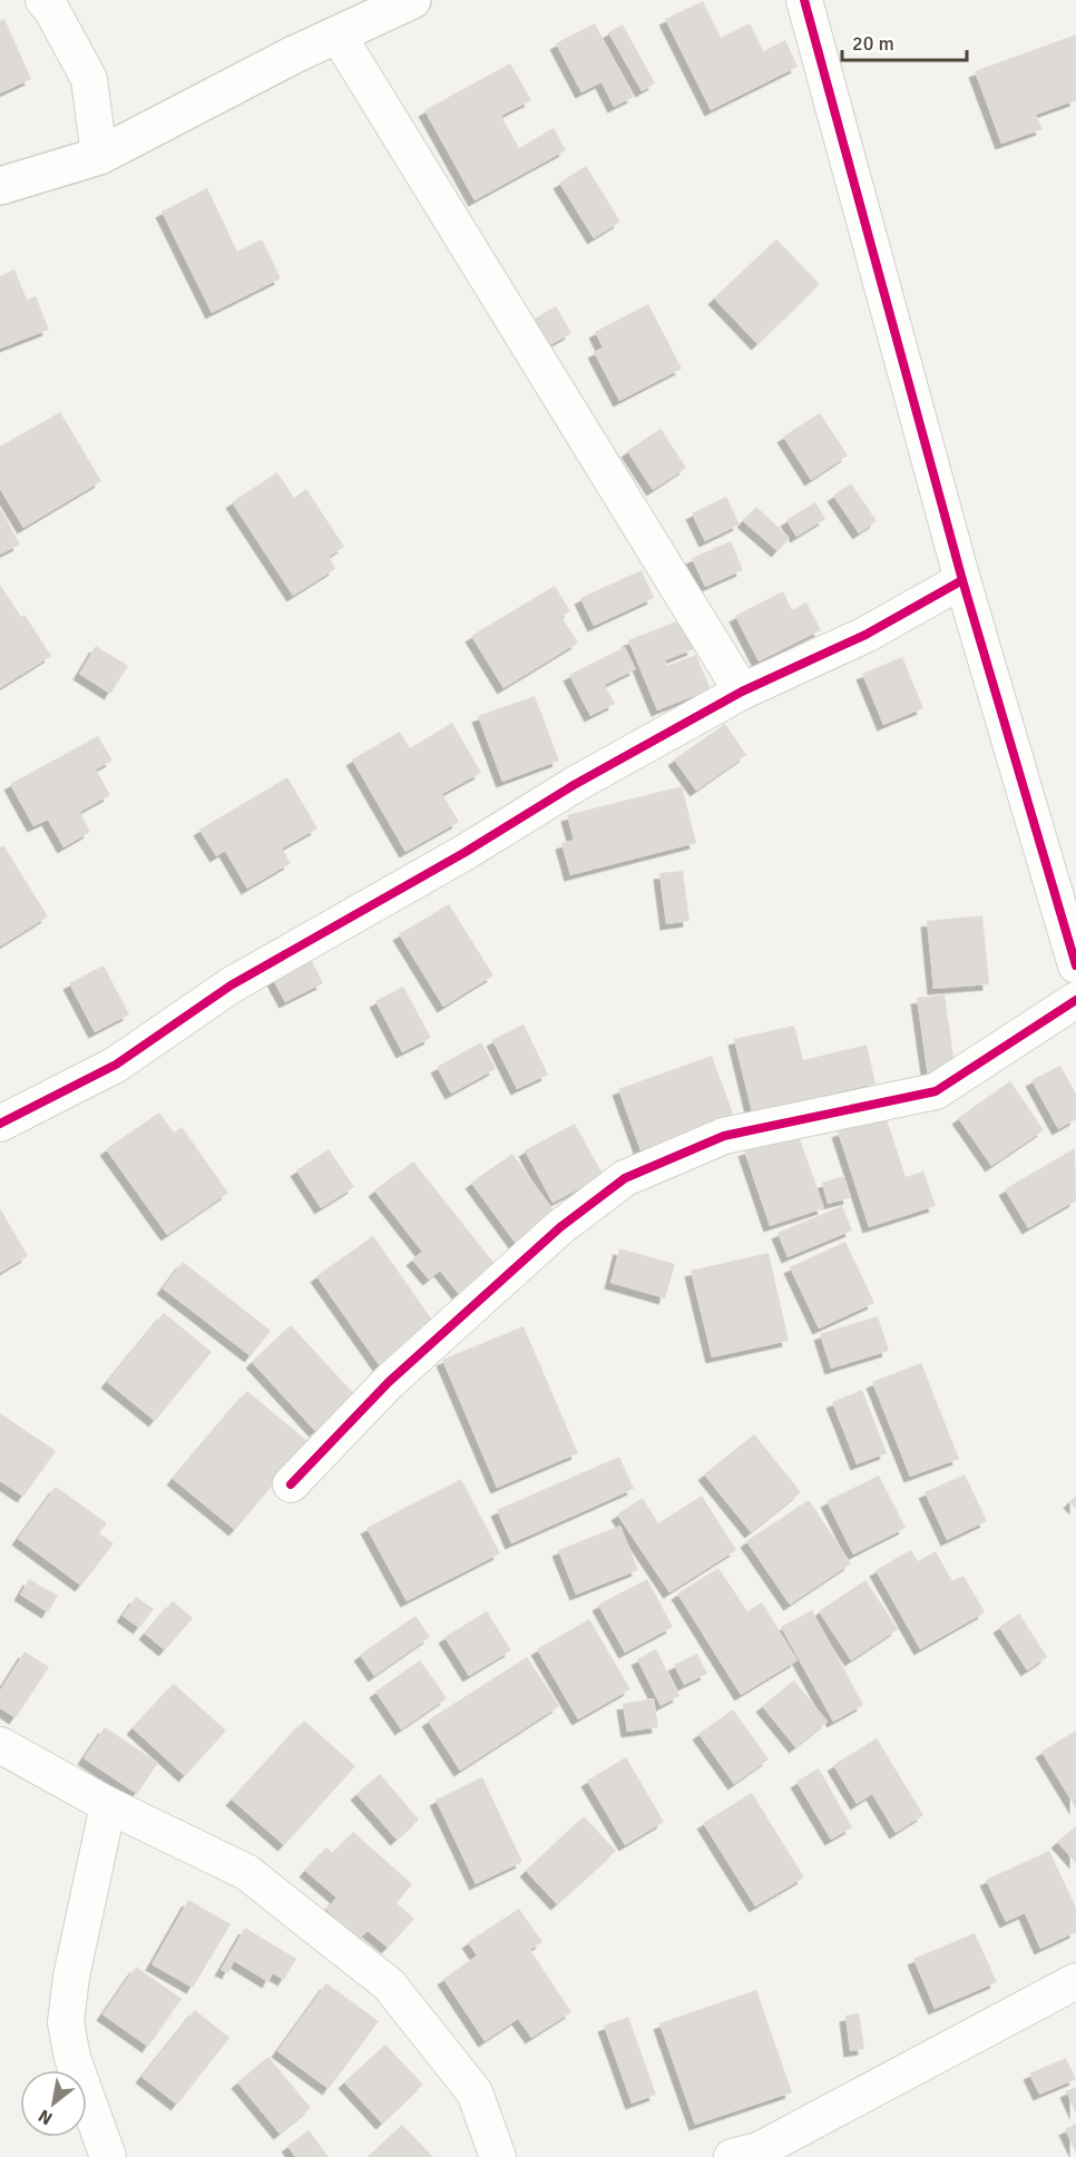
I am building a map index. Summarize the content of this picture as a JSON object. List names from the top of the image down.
{
  "scale_bar": "20 m",
  "north": "bottom left"
}
